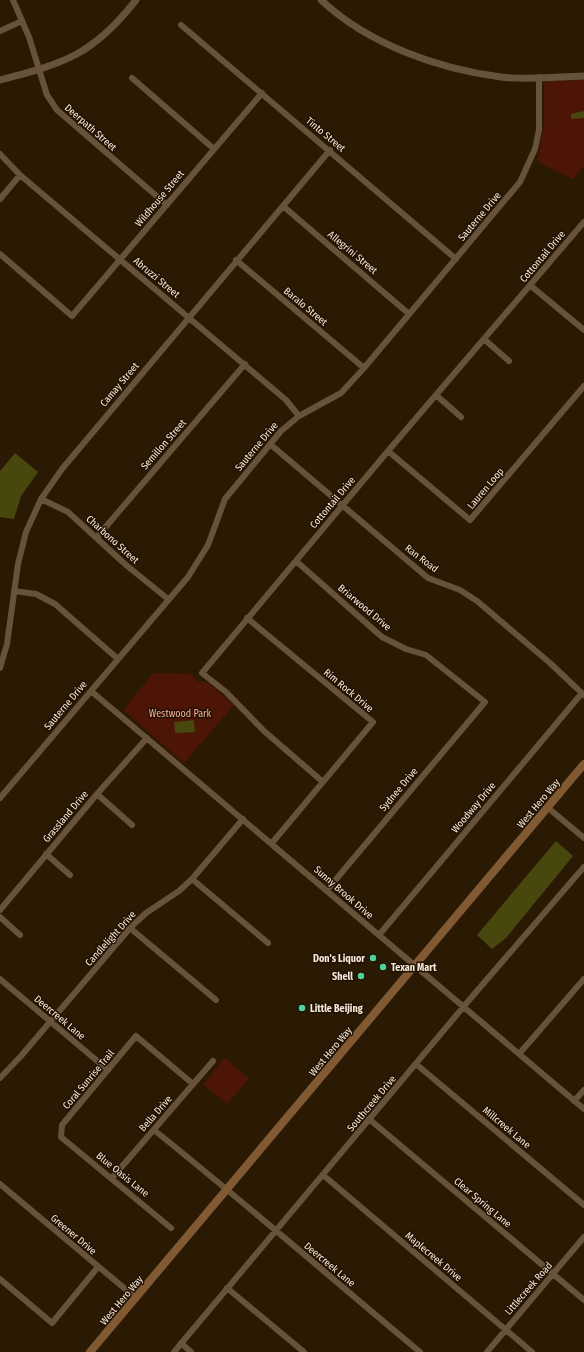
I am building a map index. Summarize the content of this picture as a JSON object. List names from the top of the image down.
{
  "streets": {
    "main road": ["West Hero Way"],
    "street": [
      "Deerpath Street",
      "Tinto Street",
      "Wildhouse Street",
      "Sauterne Drive",
      "Allegrini Street",
      "Cottontail Drive",
      "Abruzzi Street",
      "Baralo Street",
      "Camay Street",
      "Semillon Street",
      "Lauren Loop",
      "Charbono Street",
      "Ran Road",
      "Briarwood Drive",
      "Rim Rock Drive",
      "Sydnee Drive",
      "Woodway Drive",
      "Grassland Drive",
      "Sunny Brook Drive",
      "Candlelight Drive",
      "Deercreek Lane",
      "Coral Sunrise Trail",
      "Southcreek Drive",
      "Bella Drive",
      "Millcreek Lane",
      "Blue Oasis Lane",
      "Clear Spring Lane",
      "Greener Drive",
      "Maplecreek Drive",
      "Littlecreek Road"
    ]
  },
  "crossings": [
    ["Deerpath Street", "Wildhouse Street"],
    ["Tinto Street", "Wildhouse Street"],
    ["Tinto Street", "Sauterne Drive"],
    ["Tinto Street", "Camay Street"],
    ["Wildhouse Street", "Abruzzi Street"],
    ["Sauterne Drive", "Allegrini Street"],
    ["Sauterne Drive", "Abruzzi Street"],
    ["Sauterne Drive", "Baralo Street"],
    ["Sauterne Drive", "Charbono Street"],
    ["Sauterne Drive", "Ran Road"],
    ["Sauterne Drive", "Sunny Brook Drive"],
    ["Allegrini Street", "Camay Street"],
    ["Cottontail Drive", "Lauren Loop"],
    ["Cottontail Drive", "Ran Road"],
    ["Cottontail Drive", "Briarwood Drive"],
    ["Cottontail Drive", "Rim Rock Drive"],
    ["Abruzzi Street", "Camay Street"],
    ["Abruzzi Street", "Semillon Street"],
    ["Baralo Street", "Camay Street"],
    ["Camay Street", "Charbono Street"],
    ["Semillon Street", "Charbono Street"],
    ["Ran Road", "Woodway Drive"],
    ["Briarwood Drive", "Sydnee Drive"],
    ["Rim Rock Drive", "Sunny Brook Drive"],
    ["Sydnee Drive", "Sunny Brook Drive"],
    ["West Hero Way", "Sunny Brook Drive"],
    ["West Hero Way", "Deercreek Lane"],
    ["West Hero Way", "Greener Drive"],
    ["Woodway Drive", "Sunny Brook Drive"],
    ["Grassland Drive", "Sunny Brook Drive"],
    ["Sunny Brook Drive", "Candlelight Drive"],
    ["Sunny Brook Drive", "Southcreek Drive"],
    ["Candlelight Drive", "Deercreek Lane"],
    ["Deercreek Lane", "Coral Sunrise Trail"],
    ["Deercreek Lane", "Southcreek Drive"],
    ["Deercreek Lane", "Bella Drive"],
    ["Coral Sunrise Trail", "Bella Drive"],
    ["Coral Sunrise Trail", "Blue Oasis Lane"],
    ["Southcreek Drive", "Millcreek Lane"],
    ["Southcreek Drive", "Clear Spring Lane"],
    ["Southcreek Drive", "Maplecreek Drive"],
    ["Bella Drive", "Blue Oasis Lane"],
    ["Clear Spring Lane", "Littlecreek Road"],
    ["Maplecreek Drive", "Littlecreek Road"]
  ],
  "parks": ["Westwood Park"],
  "places": [
    "Don's Liquor",
    "Texan Mart",
    "Shell",
    "Little Beijing"
  ]
}
